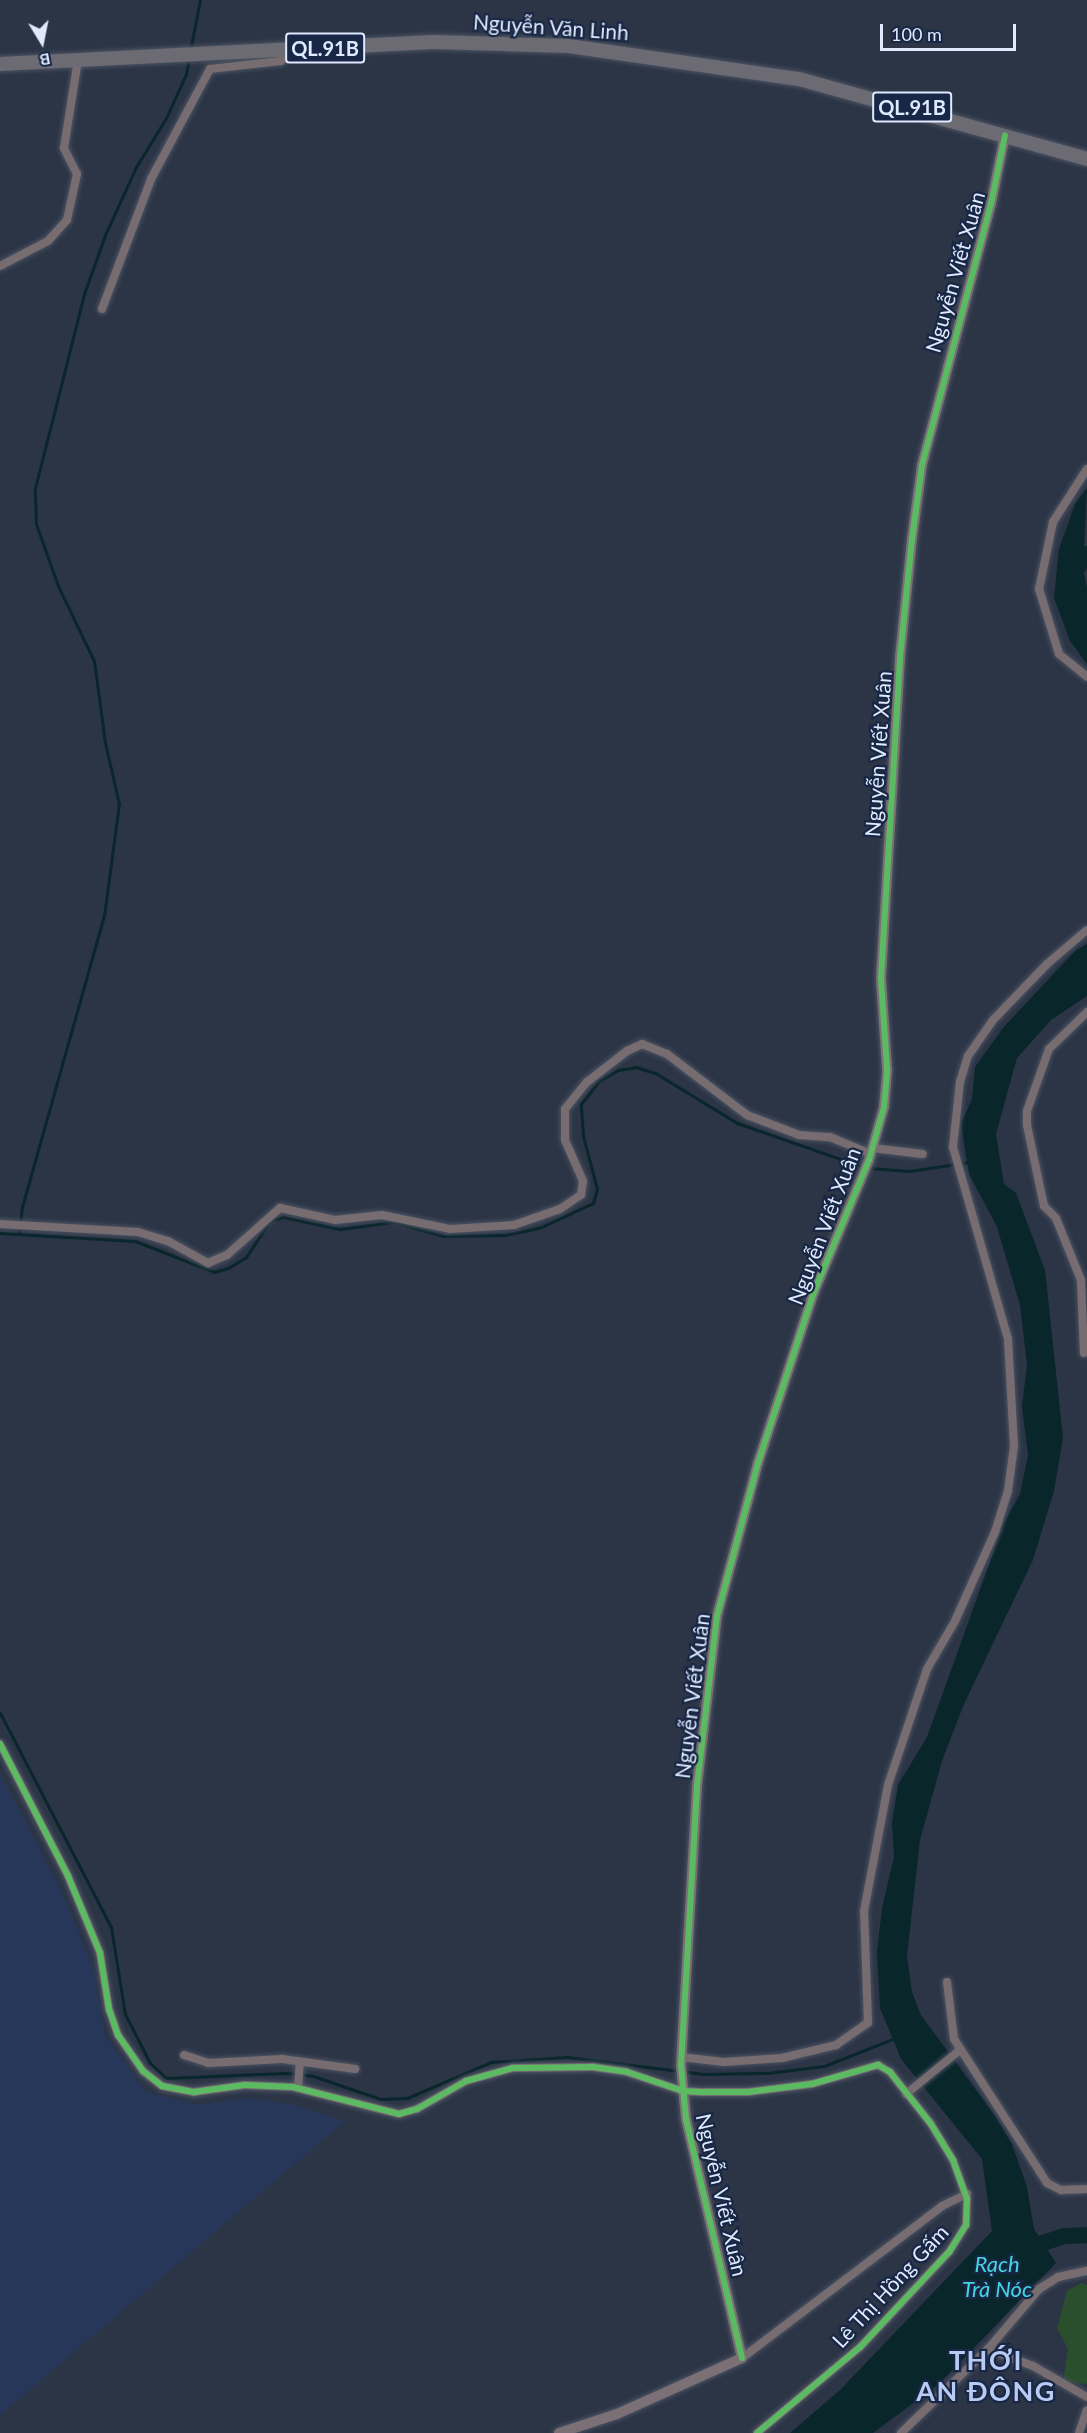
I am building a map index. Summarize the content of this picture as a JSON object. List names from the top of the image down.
{
  "streets": {
    "highway": ["Nguyễn Văn Linh", "QL.91B"],
    "street": ["Nguyễn Viết Xuân", "Lê Thị Hồng Gấm"]
  },
  "crossings": [
    ["Nguyễn Văn Linh", "Nguyễn Viết Xuân"],
    ["Nguyễn Viết Xuân", "Lê Thị Hồng Gấm"]
  ],
  "districts": ["THỚI AN ĐÔNG"],
  "water": ["Rạch Trà Nóc"],
  "scale_bar": "100 m",
  "north": "bottom"
}
